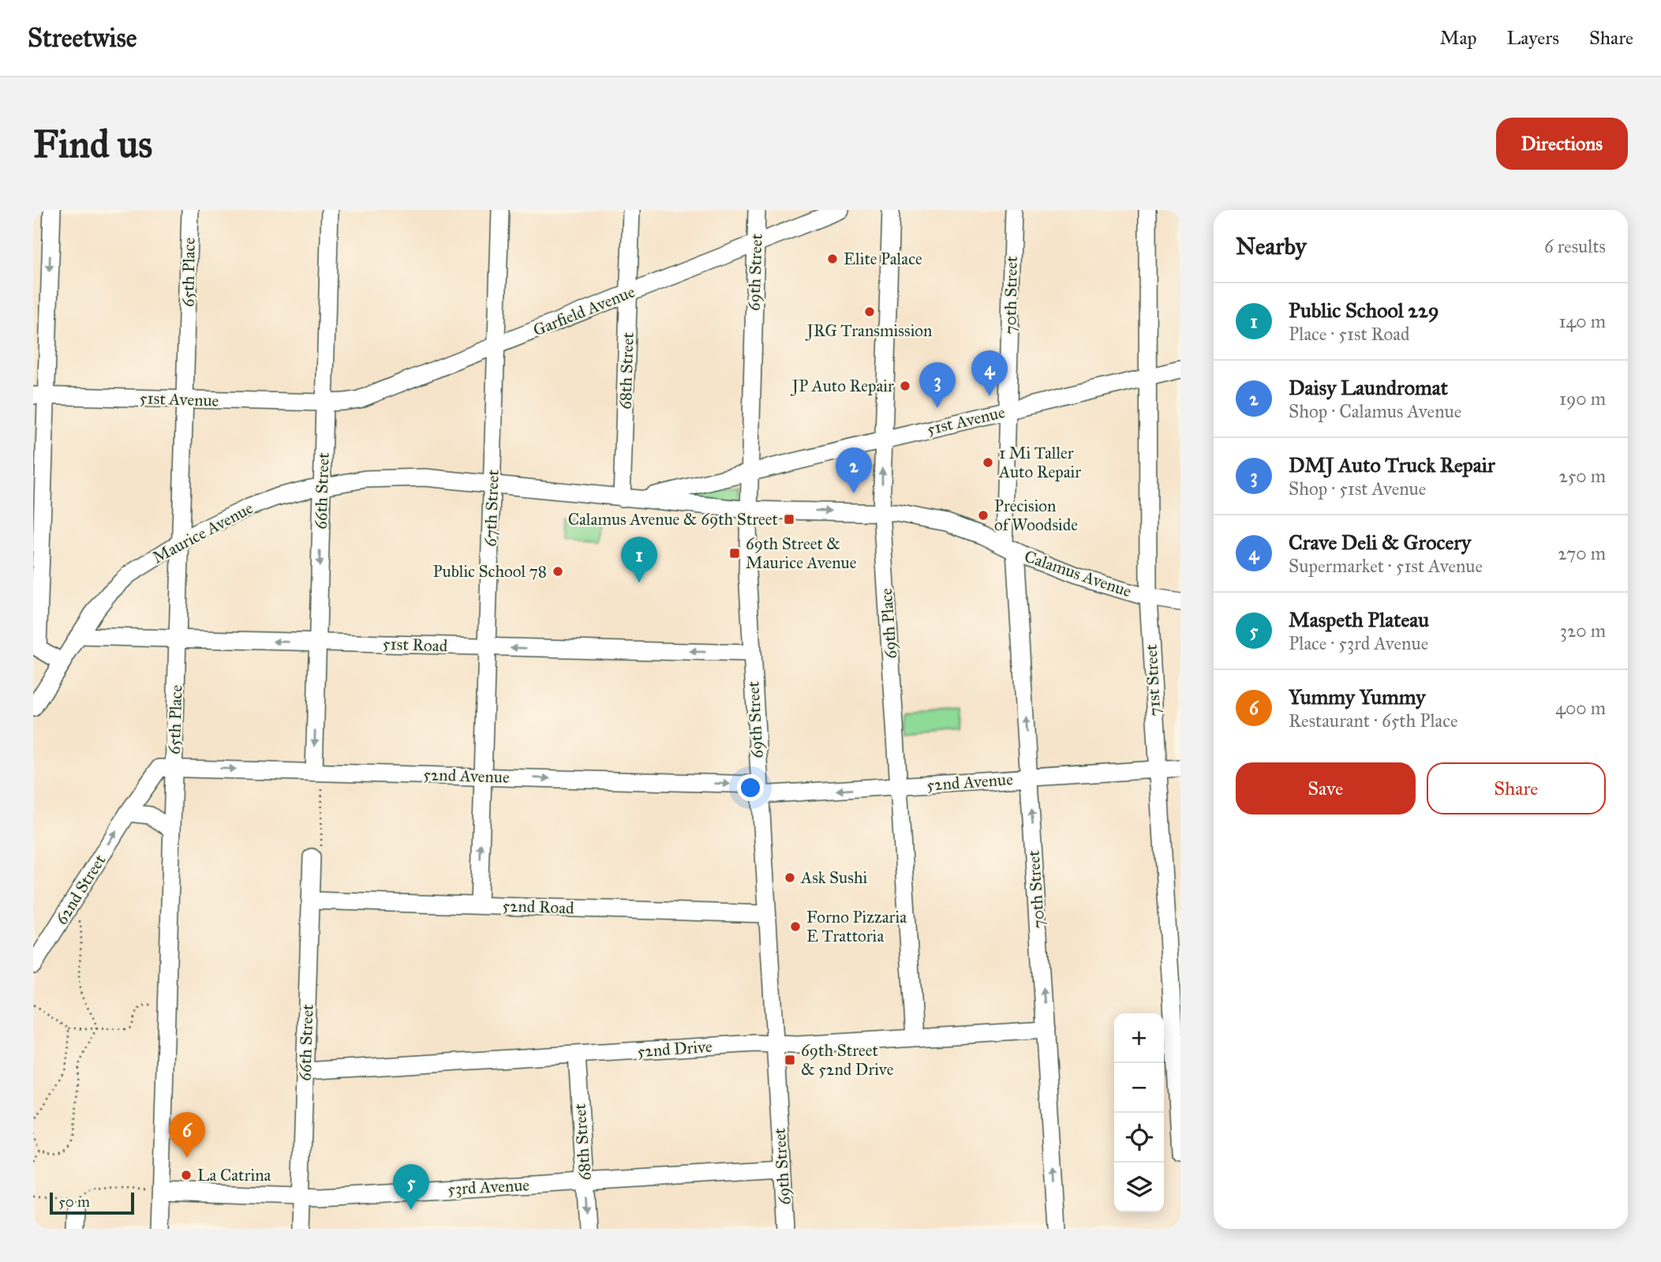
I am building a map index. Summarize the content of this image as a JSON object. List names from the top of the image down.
{
  "streets": {
    "street": [
      "65th Place",
      "69th Street",
      "70th Street",
      "Garfield Avenue",
      "68th Street",
      "51st Avenue",
      "66th Street",
      "67th Street",
      "Maurice Avenue",
      "Calamus Avenue",
      "69th Place",
      "51st Road",
      "71st Street",
      "52nd Avenue",
      "62nd Street",
      "52nd Road",
      "52nd Drive",
      "53rd Avenue"
    ]
  },
  "crossings": [
    ["65th Place", "51st Avenue"],
    ["65th Place", "Maurice Avenue"],
    ["65th Place", "51st Road"],
    ["65th Place", "52nd Avenue"],
    ["65th Place", "62nd Street"],
    ["65th Place", "53rd Avenue"],
    ["69th Street", "Garfield Avenue"],
    ["69th Street", "51st Avenue"],
    ["69th Street", "Maurice Avenue"],
    ["69th Street", "Calamus Avenue"],
    ["69th Street", "51st Road"],
    ["69th Street", "52nd Avenue"],
    ["69th Street", "52nd Road"],
    ["69th Street", "52nd Drive"],
    ["69th Street", "53rd Avenue"],
    ["70th Street", "51st Avenue"],
    ["70th Street", "Calamus Avenue"],
    ["70th Street", "52nd Avenue"],
    ["70th Street", "52nd Drive"],
    ["Garfield Avenue", "68th Street"],
    ["Garfield Avenue", "51st Avenue"],
    ["Garfield Avenue", "66th Street"],
    ["Garfield Avenue", "67th Street"],
    ["68th Street", "Maurice Avenue"],
    ["68th Street", "52nd Drive"],
    ["68th Street", "53rd Avenue"],
    ["51st Avenue", "66th Street"],
    ["51st Avenue", "Maurice Avenue"],
    ["51st Avenue", "69th Place"],
    ["51st Avenue", "71st Street"],
    ["66th Street", "Maurice Avenue"],
    ["66th Street", "51st Road"],
    ["66th Street", "52nd Avenue"],
    ["66th Street", "52nd Road"],
    ["66th Street", "52nd Drive"],
    ["66th Street", "53rd Avenue"],
    ["67th Street", "Maurice Avenue"],
    ["67th Street", "51st Road"],
    ["67th Street", "52nd Avenue"],
    ["67th Street", "52nd Road"],
    ["Maurice Avenue", "Calamus Avenue"],
    ["Maurice Avenue", "51st Road"],
    ["Calamus Avenue", "69th Place"],
    ["Calamus Avenue", "71st Street"],
    ["69th Place", "52nd Avenue"],
    ["69th Place", "52nd Drive"],
    ["71st Street", "52nd Avenue"],
    ["52nd Avenue", "62nd Street"]
  ],
  "one_way": ["70th Street", "51st Road", "62nd Street"],
  "places": {
    "other": [
      "Elite Palace",
      "JRG Transmission",
      "JP Auto Repair",
      "1 Mi Taller Auto Repair",
      "Precision of Woodside",
      "Public School 78",
      "Ask Sushi",
      "Forno Pizzaria E Trattoria",
      "La Catrina"
    ],
    "transit": ["Calamus Avenue & 69th Street", "69th Street & Maurice Avenue", "69th Street & 52nd Drive"]
  },
  "scale_bar": "50 m",
  "page": {
    "header": "Streetwise",
    "nav": ["Map", "Layers", "Share"],
    "buttons": [
      "Directions",
      ["Save", "Share"]
    ],
    "title": "Find us",
    "heading": ["Nearby", "6 results"],
    "list": [
      {
        "mark": "1",
        "name": "Public School 229",
        "note": "Place · 51st Road",
        "value": "140 m"
      },
      {
        "mark": "2",
        "name": "Daisy Laundromat",
        "note": "Shop · Calamus Avenue",
        "value": "190 m"
      },
      {
        "mark": "3",
        "name": "DMJ Auto Truck Repair",
        "note": "Shop · 51st Avenue",
        "value": "250 m"
      },
      {
        "mark": "4",
        "name": "Crave Deli & Grocery",
        "note": "Supermarket · 51st Avenue",
        "value": "270 m"
      },
      {
        "mark": "5",
        "name": "Maspeth Plateau",
        "note": "Place · 53rd Avenue",
        "value": "320 m"
      },
      {
        "mark": "6",
        "name": "Yummy Yummy",
        "note": "Restaurant · 65th Place",
        "value": "400 m"
      }
    ],
    "pins": [
      "4",
      "3",
      "2",
      "1",
      "6",
      "5"
    ],
    "map_buttons": ["+", "−"],
    "scale": "50 m"
  }
}
